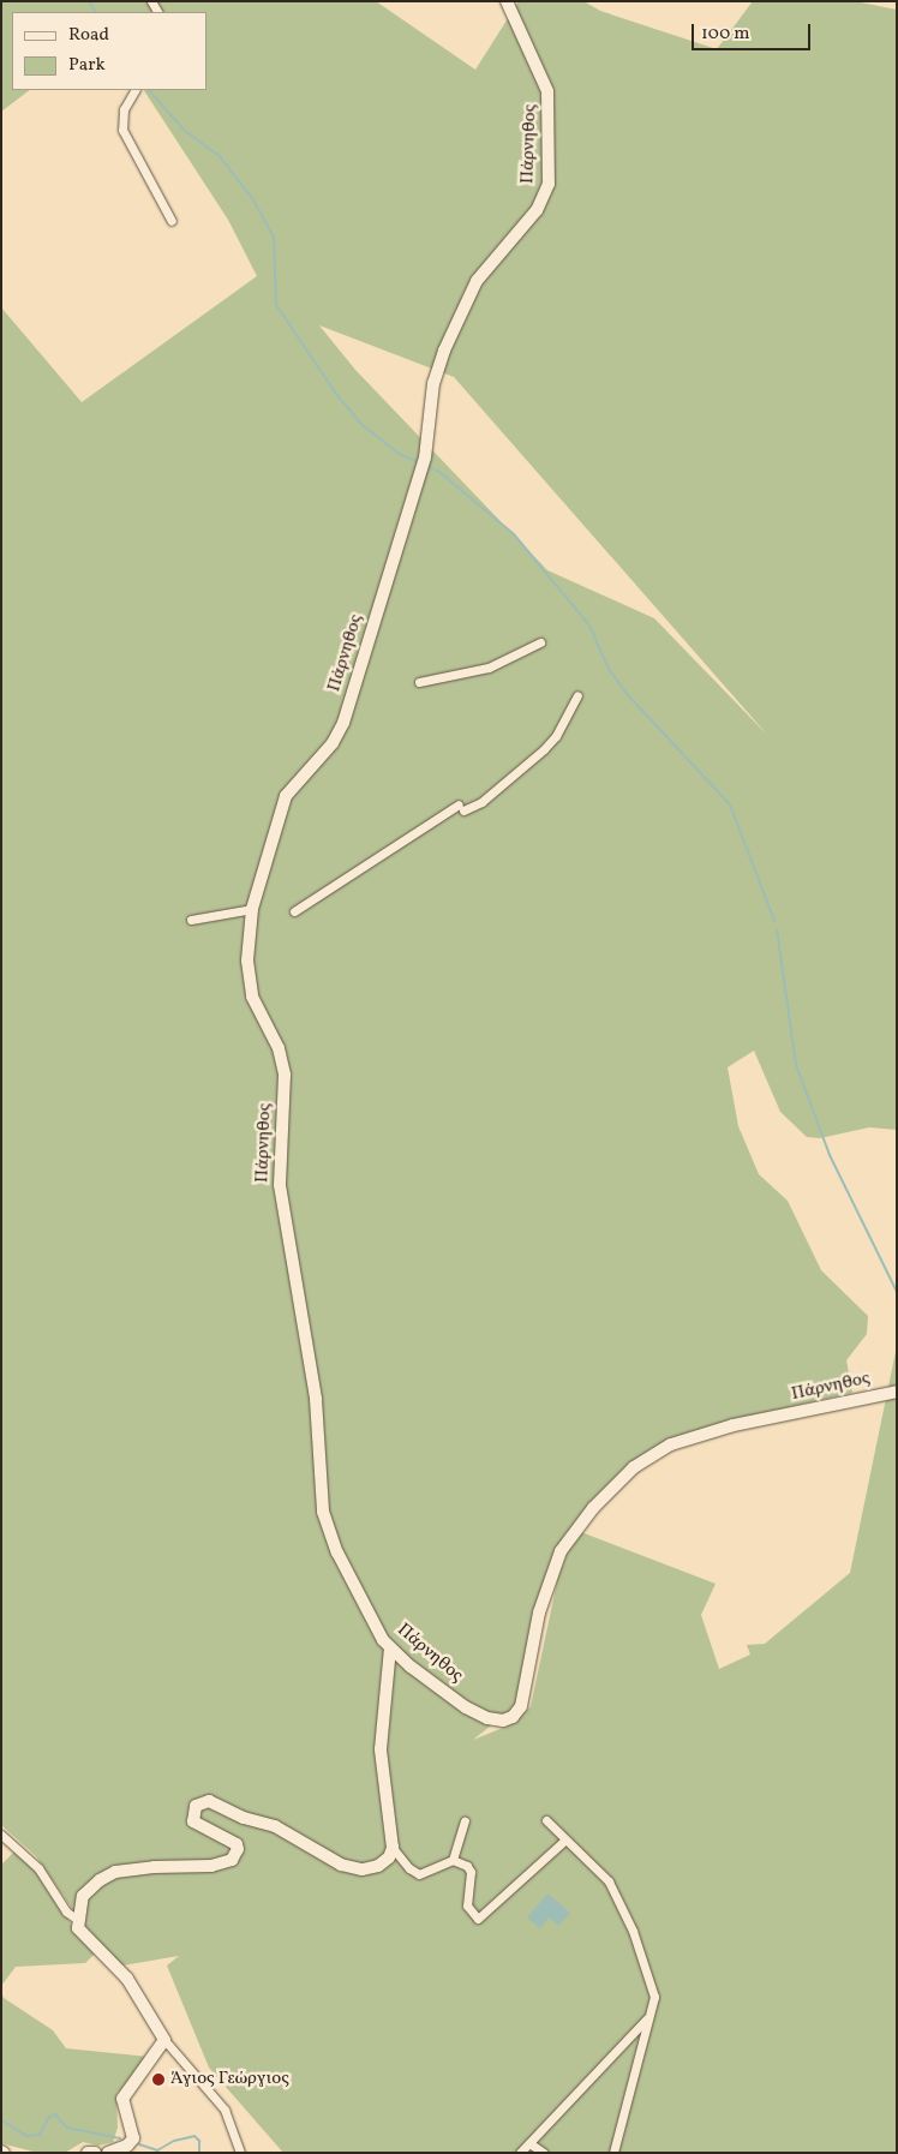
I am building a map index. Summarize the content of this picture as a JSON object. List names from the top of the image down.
{
  "streets": {
    "main road": ["Πάρνηθος"]
  },
  "places": ["Άγιος Γεώργιος"],
  "legend": ["Road", "Park"],
  "scale_bar": "100 m"
}
